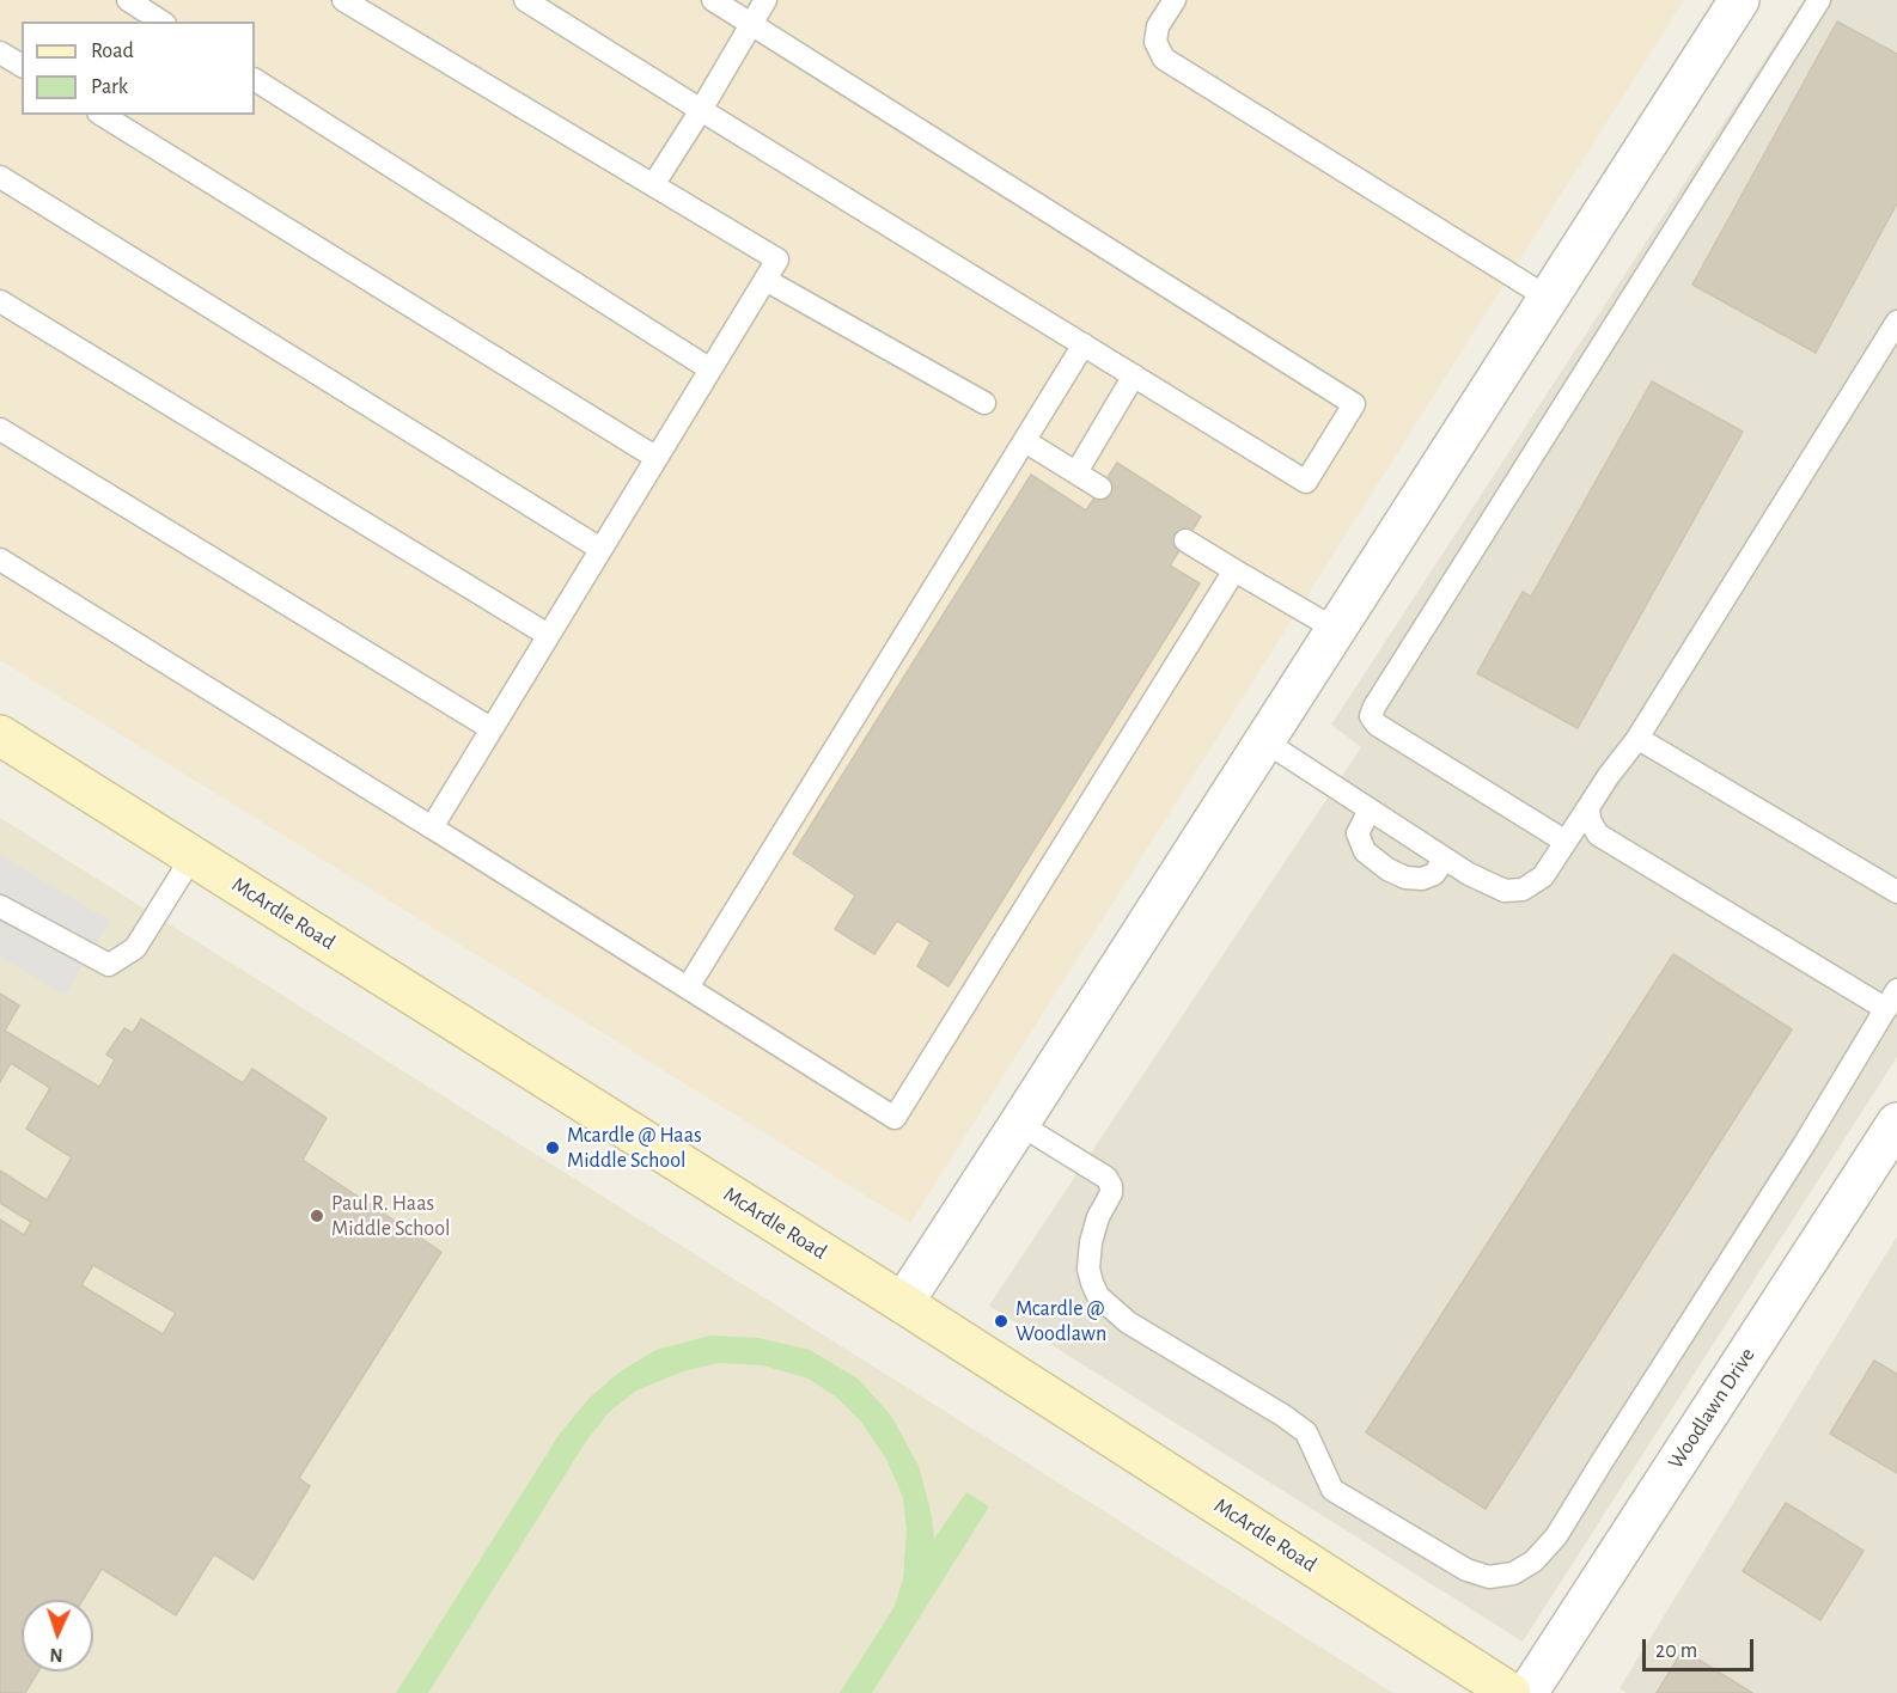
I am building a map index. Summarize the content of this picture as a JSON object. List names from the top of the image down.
{
  "streets": {
    "main road": ["McArdle Road"],
    "street": ["Woodlawn Drive"]
  },
  "places": ["Mcardle @ Haas Middle School", "Paul R. Haas Middle School", "Mcardle @ Woodlawn"],
  "legend": ["Road", "Park"],
  "scale_bar": "20 m",
  "north": "bottom"
}
